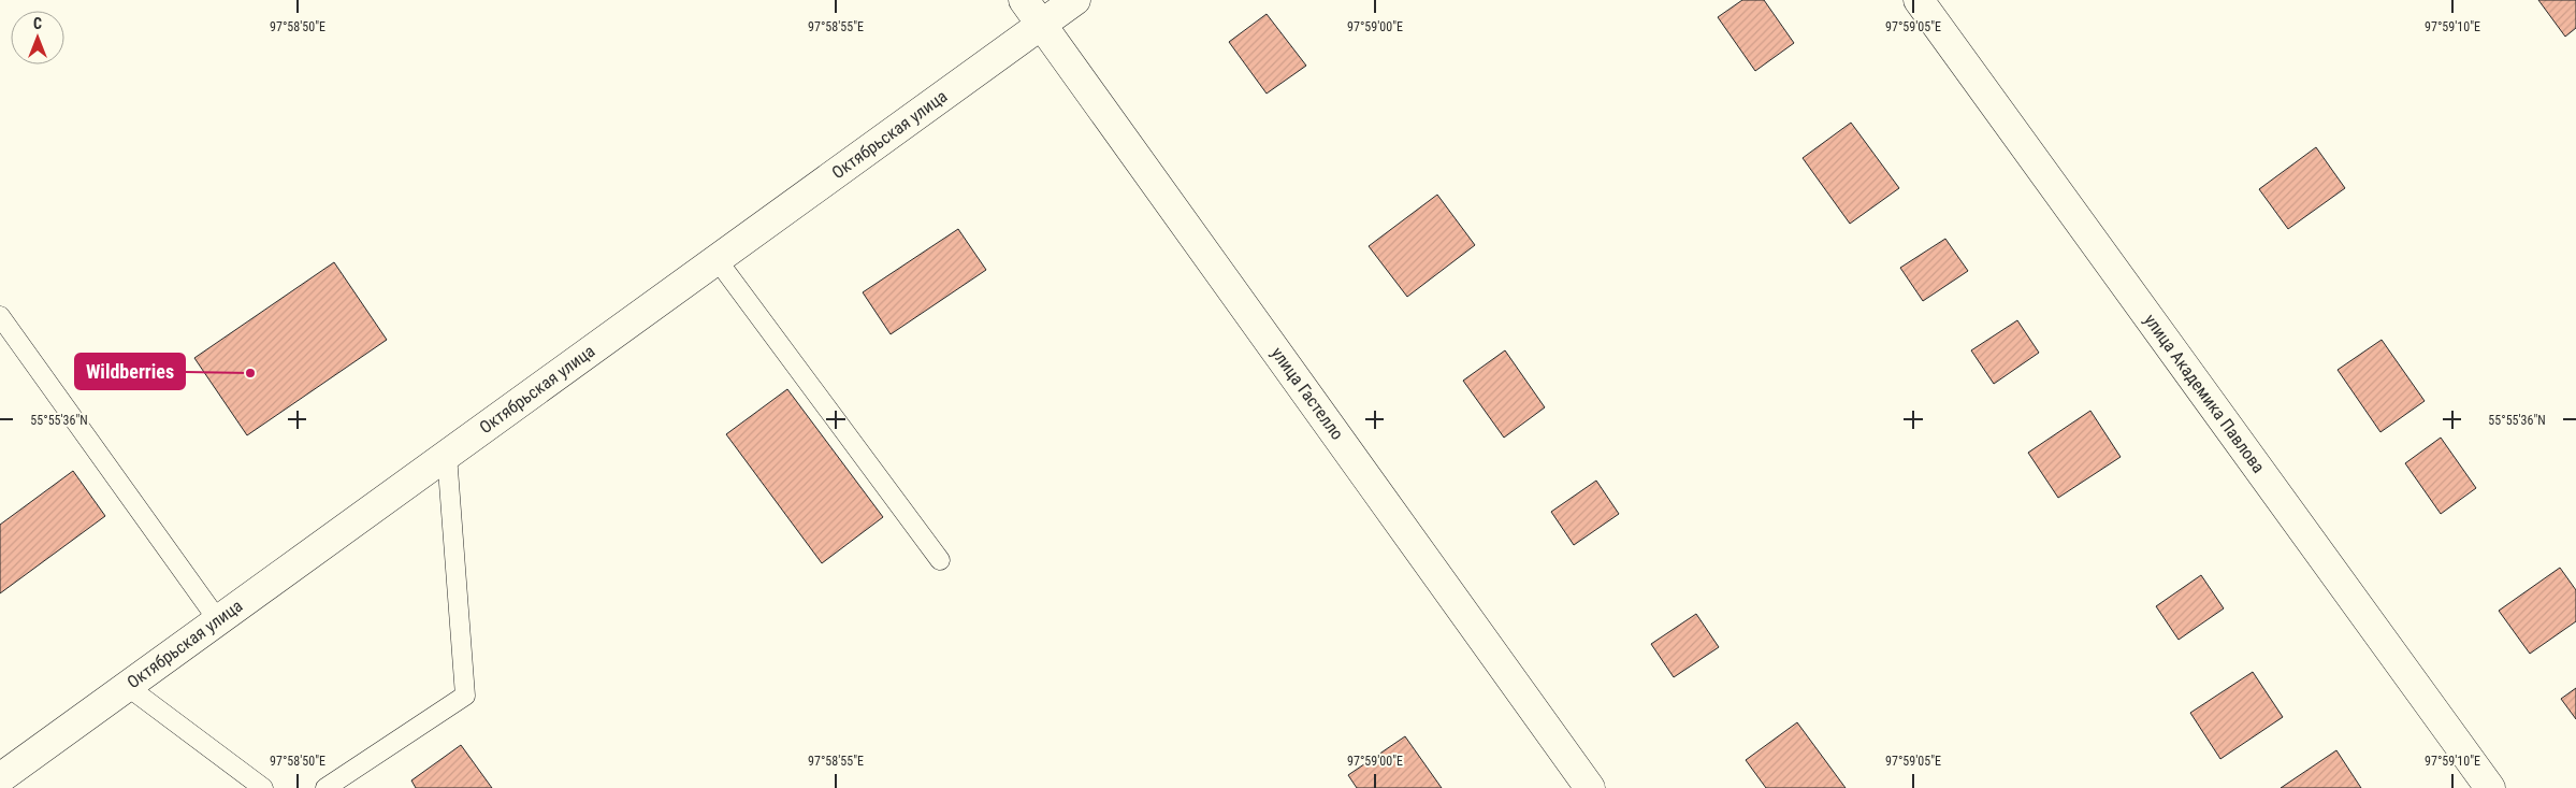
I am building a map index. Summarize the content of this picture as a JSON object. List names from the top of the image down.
{
  "streets": {
    "street": ["Октябрьская улица", "улица Гастелло", "улица Академика Павлова"]
  },
  "crossings": [
    ["Октябрьская улица", "улица Гастелло"]
  ],
  "places": ["Wildberries"],
  "north": "top",
  "coordinates": [
    "97°58'50\"E",
    "97°58'55\"E",
    "97°59'00\"E",
    "97°59'05\"E",
    "97°59'10\"E",
    "55°55'36\"N"
  ]
}
